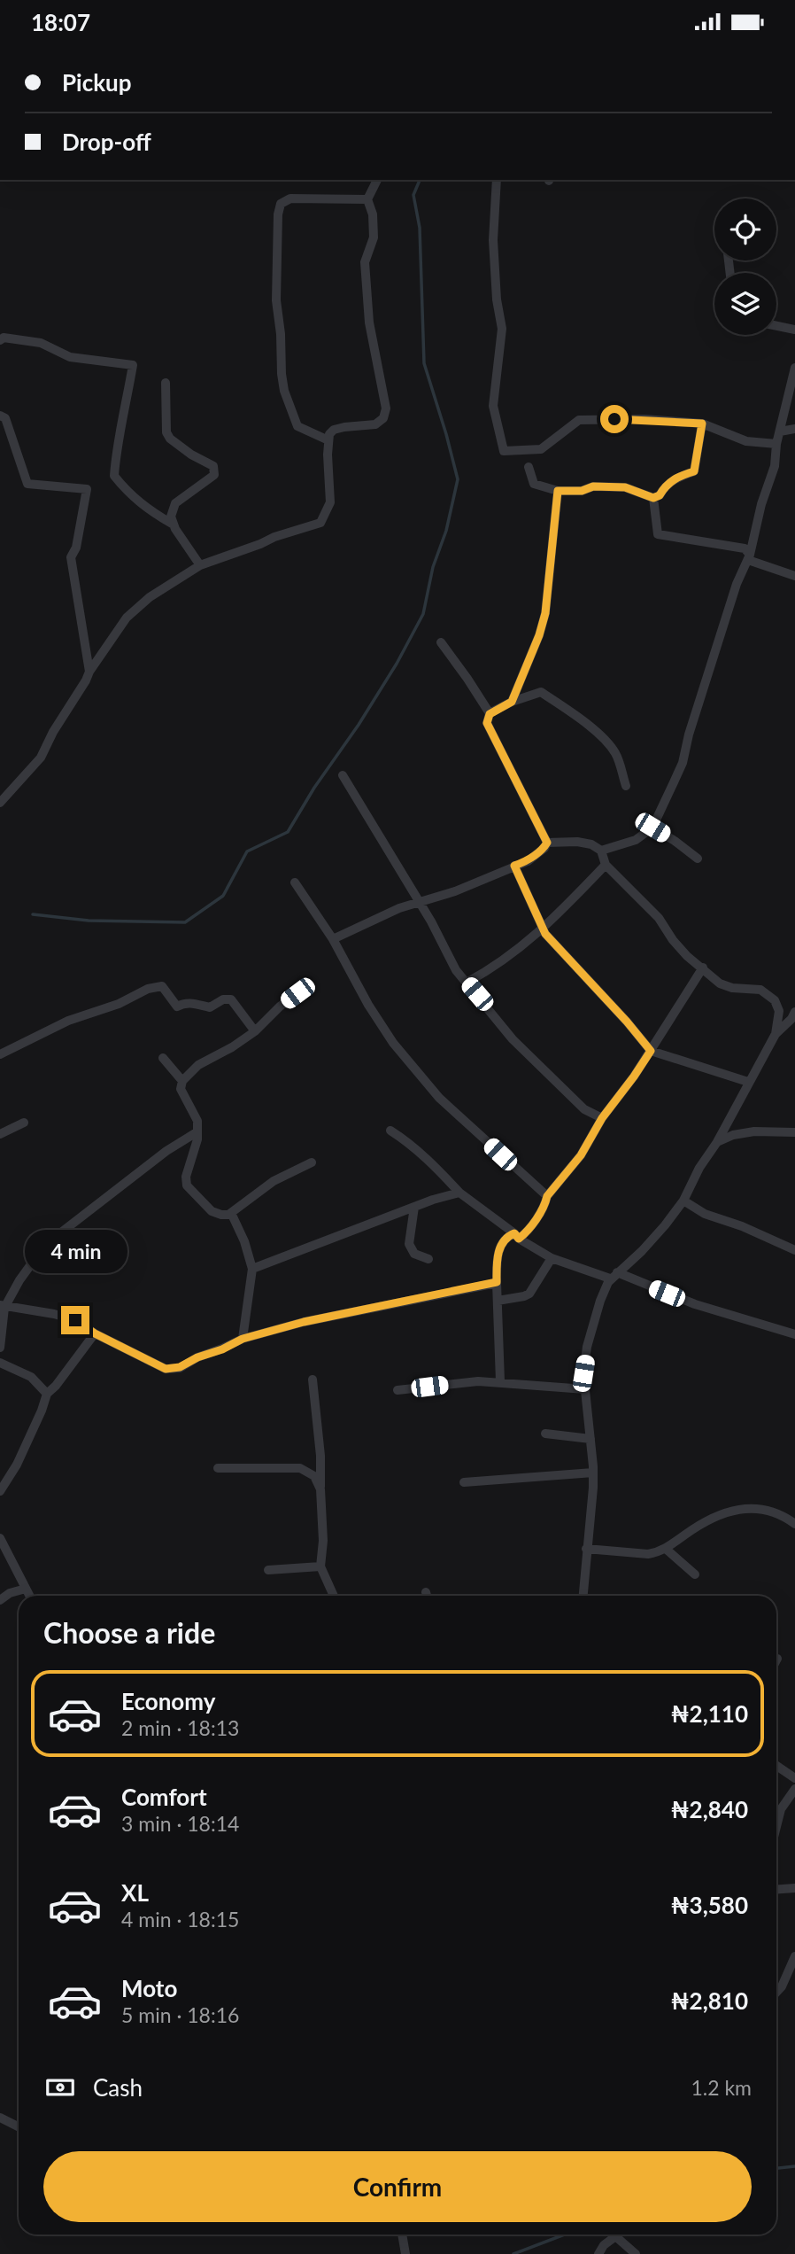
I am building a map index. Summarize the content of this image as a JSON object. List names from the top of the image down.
{
  "page": {
    "status": "18:07",
    "banner": ["Pickup", "Drop-off"],
    "bubble": "4 min",
    "heading": "Choose a ride",
    "list": [
      {
        "name": "Economy",
        "note": "2 min · 18:13",
        "value": "₦2,110"
      },
      {
        "name": "Comfort",
        "note": "3 min · 18:14",
        "value": "₦2,840"
      },
      {
        "name": "XL",
        "note": "4 min · 18:15",
        "value": "₦3,580"
      },
      {
        "name": "Moto",
        "note": "5 min · 18:16",
        "value": "₦2,810"
      }
    ],
    "pay": ["Cash", "1.2 km"],
    "buttons": "Confirm"
  }
}
